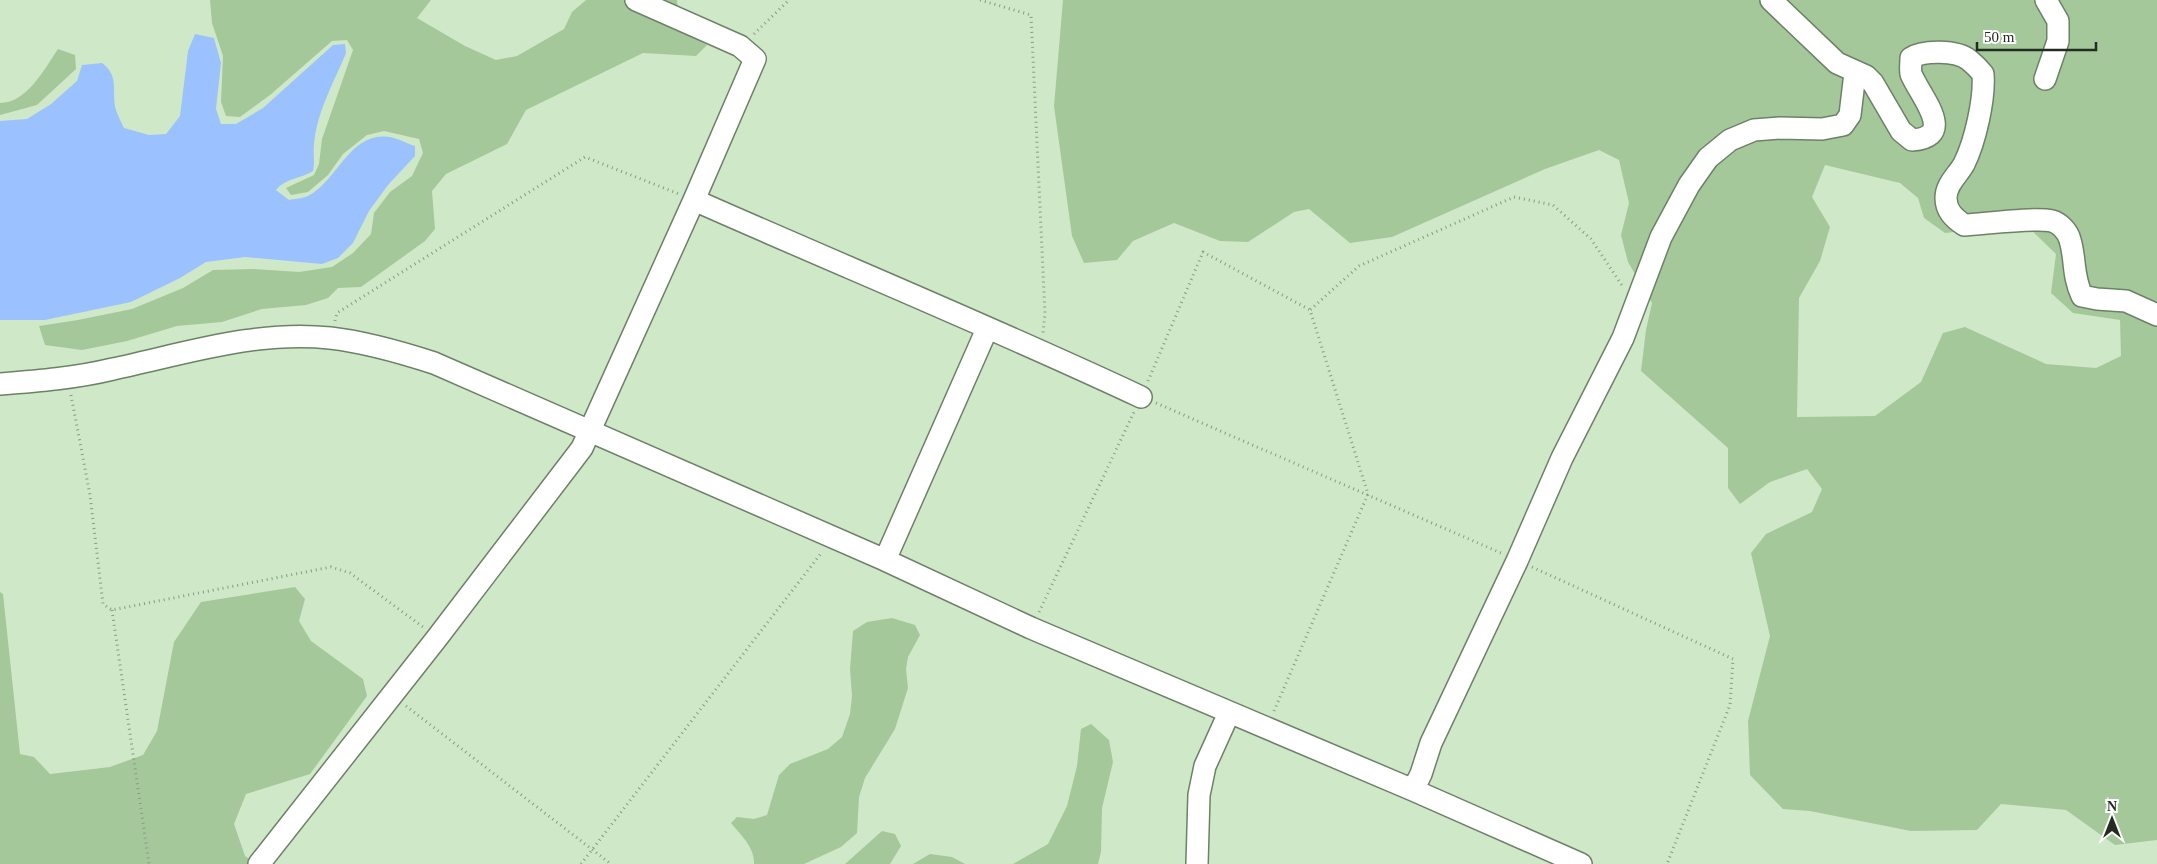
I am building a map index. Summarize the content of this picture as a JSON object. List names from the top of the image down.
{
  "scale_bar": "50 m",
  "north": "top"
}
